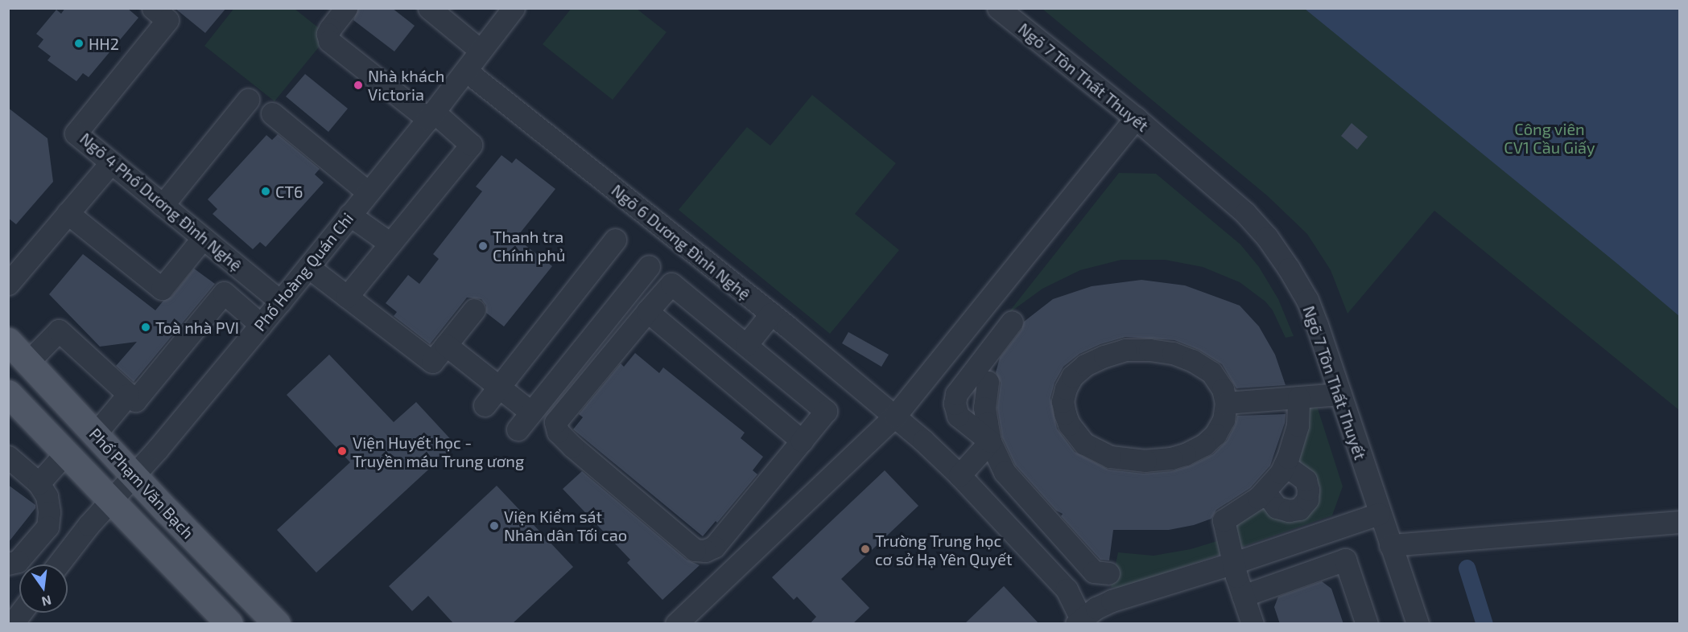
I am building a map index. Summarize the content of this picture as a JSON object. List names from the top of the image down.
{
  "streets": {
    "main road": ["Phố Phạm Văn Bạch"],
    "street": [
      "Ngõ 7 Tôn Thất Thuyết",
      "Ngõ 4 Phố Dương Đình Nghệ",
      "Ngõ 6 Dương Đình Nghệ",
      "Phố Hoàng Quán Chi"
    ]
  },
  "crossings": [
    ["Ngõ 4 Phố Dương Đình Nghệ", "Phố Hoàng Quán Chi"],
    ["Ngõ 6 Dương Đình Nghệ", "Phố Hoàng Quán Chi"],
    ["Phố Hoàng Quán Chi", "Phố Phạm Văn Bạch"]
  ],
  "parks": ["Công viên CV1 Cầu Giấy"],
  "places": [
    "HH2",
    "Nhà khách Victoria",
    "CT6",
    "Thanh tra Chính phủ",
    "Toà nhà PVI",
    "Viện Huyết học - Truyền máu Trung ương",
    "Viện Kiểm sát Nhân dân Tối cao",
    "Trường Trung học cơ sở Hạ Yên Quyết"
  ],
  "north": "bottom"
}
